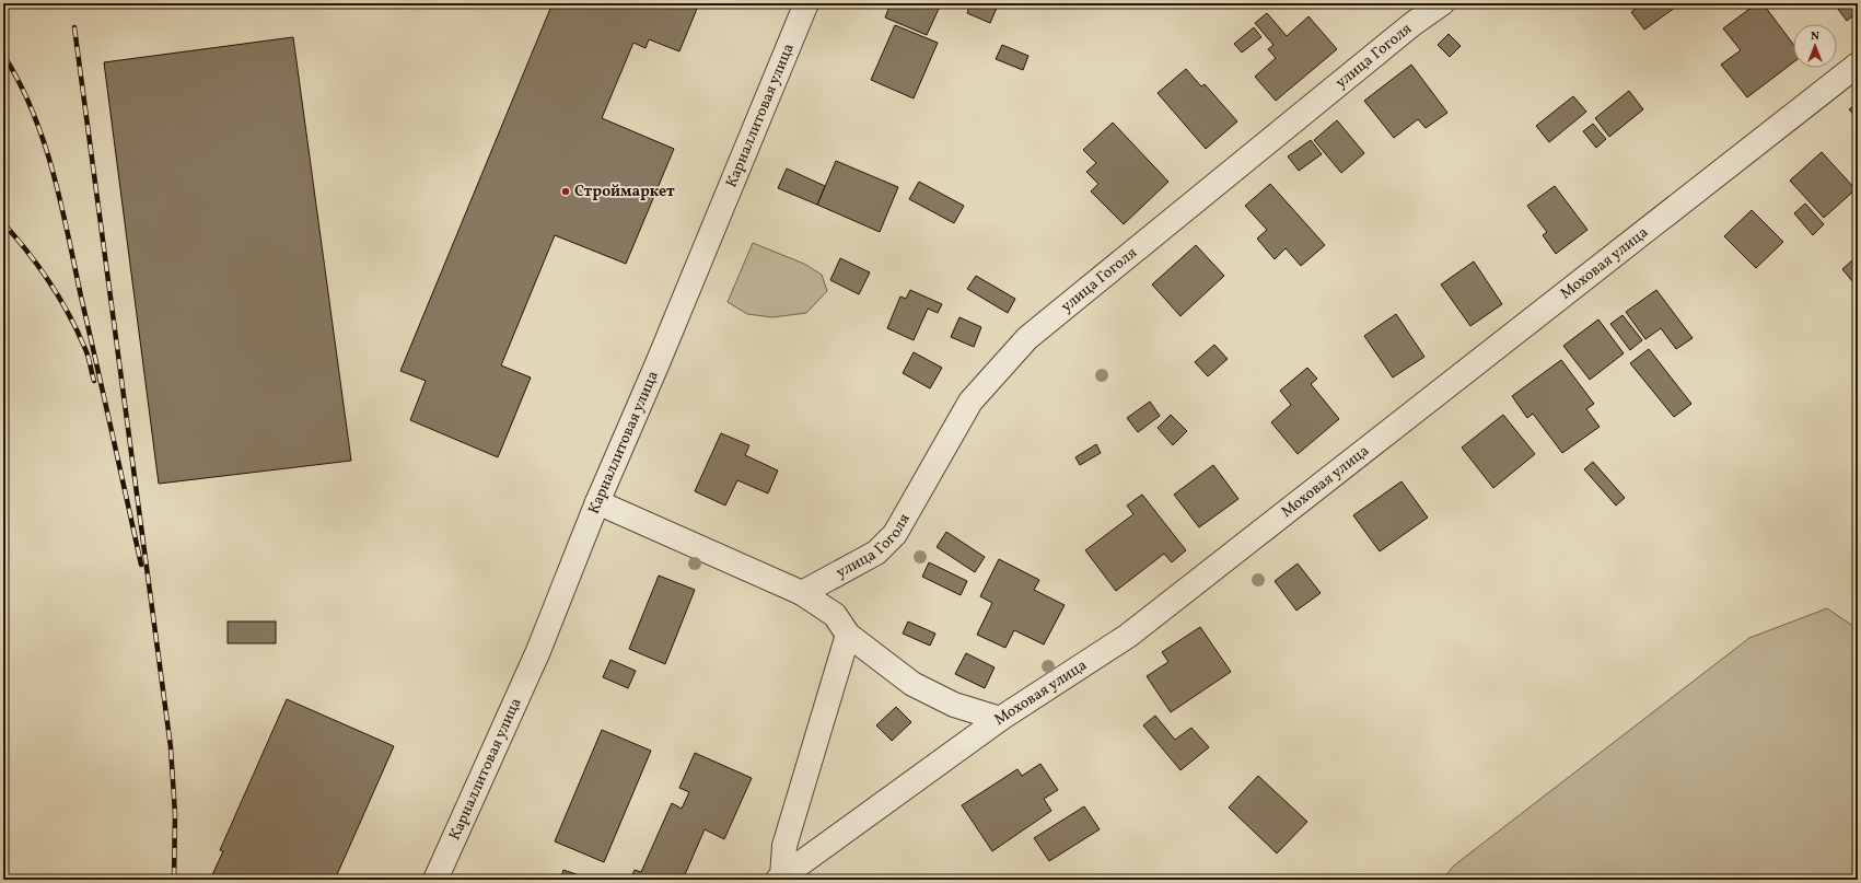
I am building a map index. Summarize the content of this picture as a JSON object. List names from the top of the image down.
{
  "streets": {
    "street": ["улица Гоголя", "Карналлитовая улица", "Моховая улица"]
  },
  "places": ["Строймаркет"],
  "north": "top"
}
